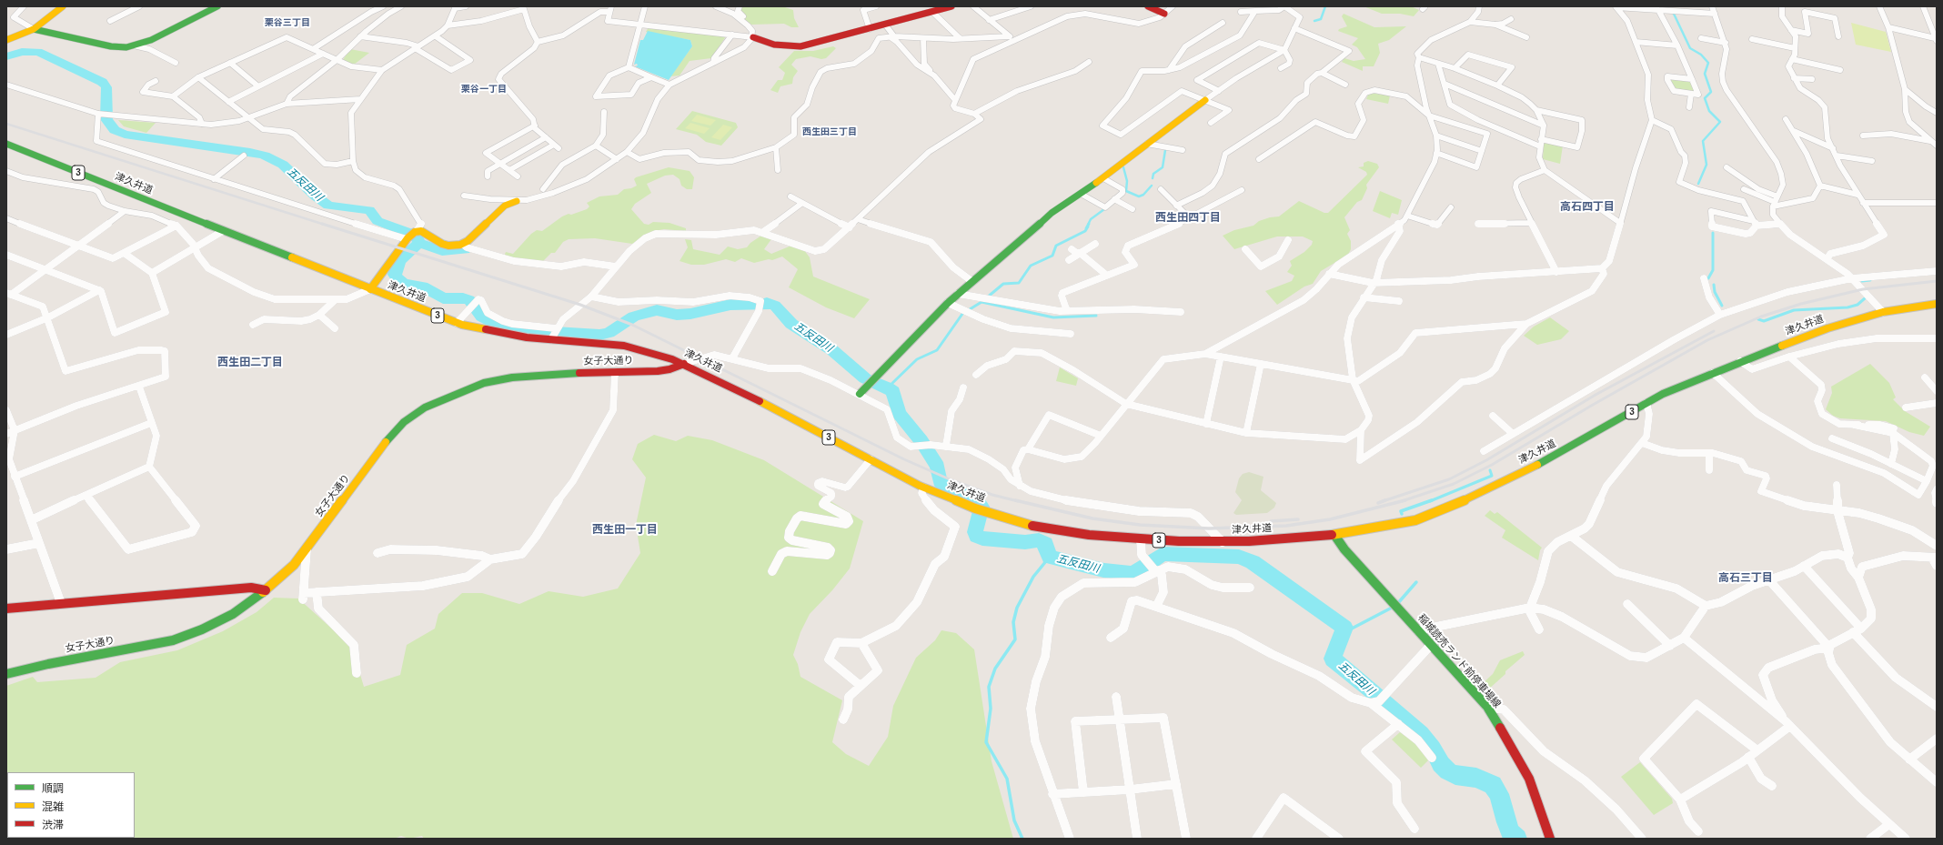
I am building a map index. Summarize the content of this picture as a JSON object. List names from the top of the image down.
{
  "streets": {
    "main road": [
      "3",
      "津久井道",
      "女子大通り",
      "稲城読売ランド前停車場線"
    ]
  },
  "crossings": [
    ["津久井道", "女子大通り"],
    ["津久井道", "稲城読売ランド前停車場線"]
  ],
  "districts": [
    "栗谷三丁目",
    "栗谷一丁目",
    "西生田三丁目",
    "高石四丁目",
    "西生田四丁目",
    "西生田二丁目",
    "西生田一丁目",
    "高石三丁目"
  ],
  "water": ["五反田川"],
  "legend": ["順調", "混雑", "渋滞"]
}
